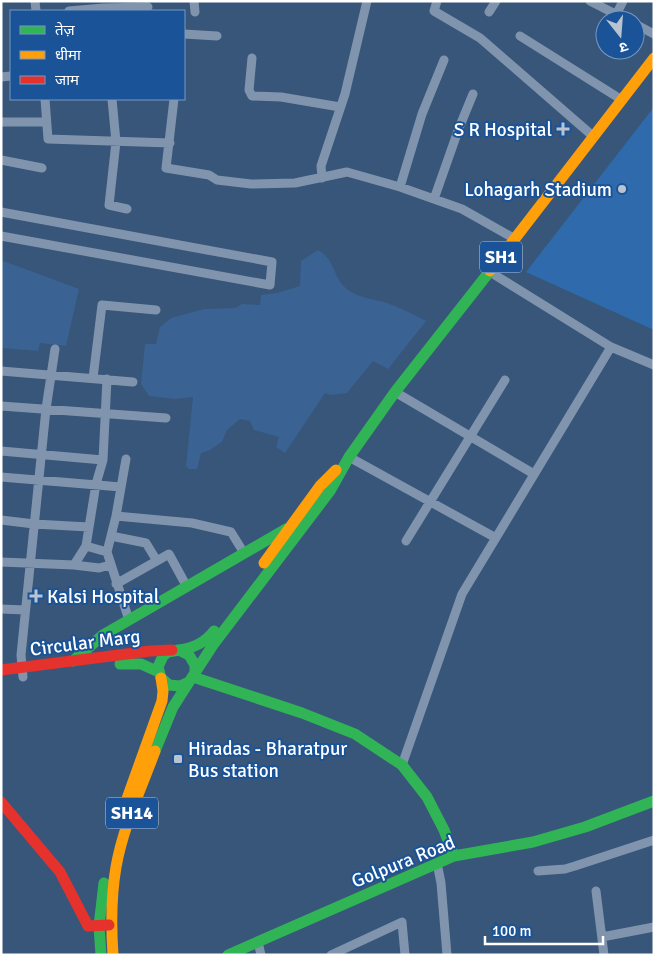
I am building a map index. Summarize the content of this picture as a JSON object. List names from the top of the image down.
{
  "streets": {
    "main road": [
      "SH1",
      "Circular Marg",
      "SH14",
      "Golpura Road"
    ]
  },
  "crossings": [
    ["SH1", "Circular Marg"],
    ["SH1", "SH14"],
    ["Circular Marg", "SH14"]
  ],
  "places": {
    "health": ["S R Hospital", "Kalsi Hospital"],
    "other": ["Lohagarh Stadium"],
    "transit": ["Hiradas - Bharatpur Bus station"]
  },
  "legend": ["तेज़", "धीमा", "जाम"],
  "scale_bar": "100 m",
  "north": "bottom"
}
